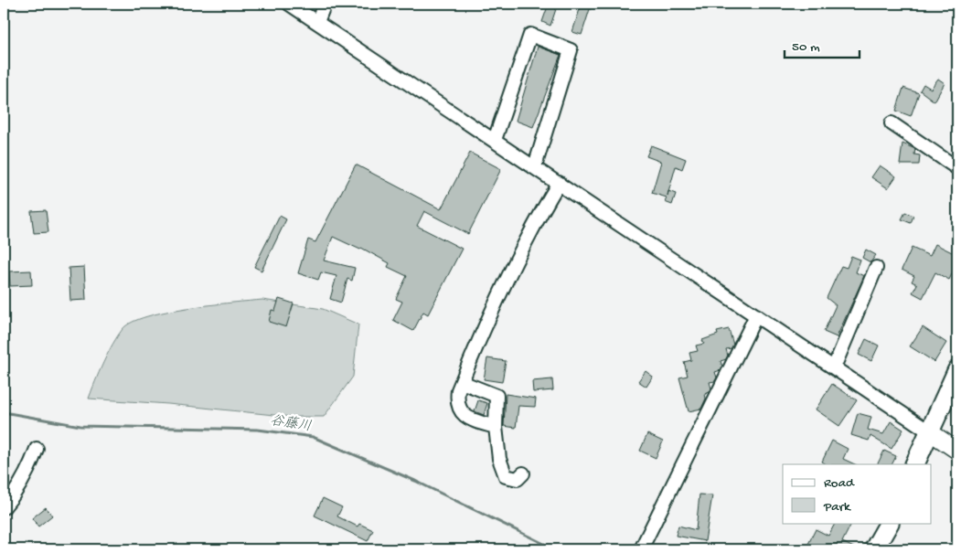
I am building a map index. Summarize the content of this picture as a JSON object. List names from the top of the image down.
{
  "water": ["谷藤川"],
  "legend": ["Road", "Park"],
  "scale_bar": "50 m"
}
